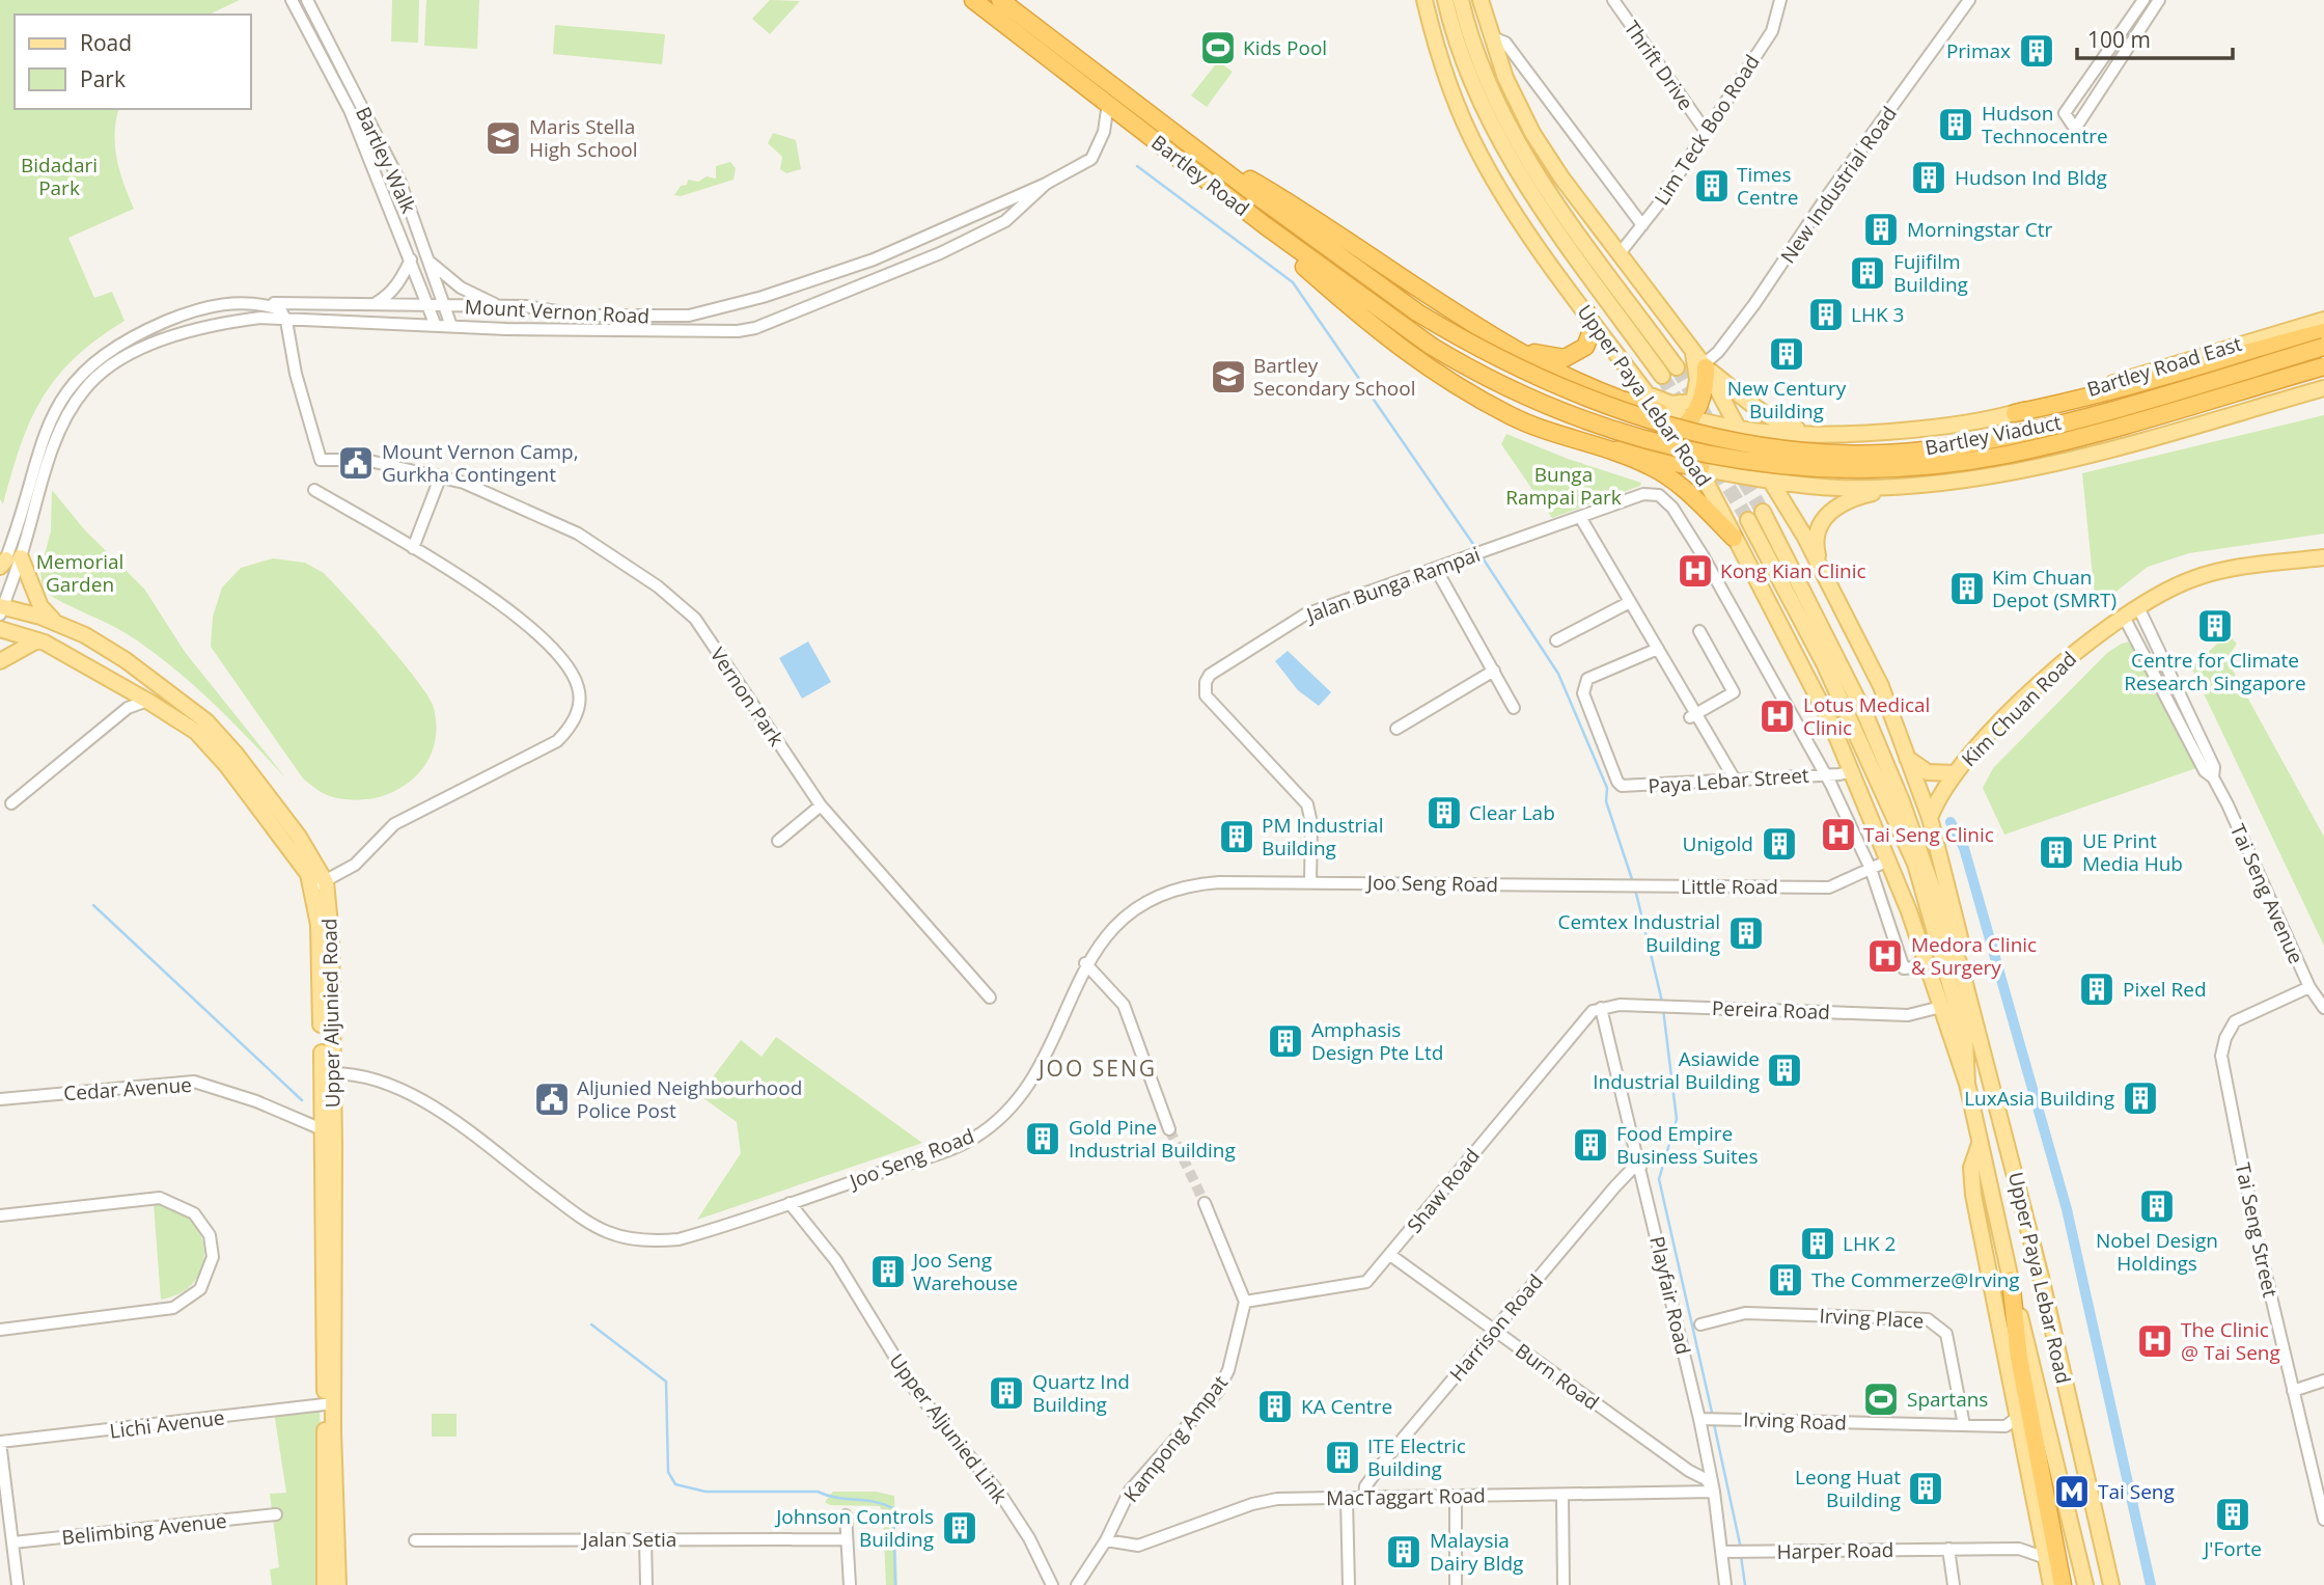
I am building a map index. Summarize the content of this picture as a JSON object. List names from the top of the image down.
{
  "streets": {
    "highway": ["Bartley Road", "Bartley Viaduct"],
    "main road": [
      "Bartley Road East",
      "Upper Paya Lebar Road",
      "Kim Chuan Road",
      "Upper Aljunied Road"
    ],
    "street": [
      "Thrift Drive",
      "Lim Teck Boo Road",
      "Bartley Walk",
      "New Industrial Road",
      "Mount Vernon Road",
      "Jalan Bunga Rampai",
      "Vernon Park",
      "Paya Lebar Street",
      "Joo Seng Road",
      "Little Road",
      "Tai Seng Avenue",
      "Pereira Road",
      "Cedar Avenue",
      "Shaw Road",
      "Tai Seng Street",
      "Playfair Road",
      "Irving Place",
      "Harrison Road",
      "Burn Road",
      "Irving Road",
      "Lichi Avenue",
      "Upper Aljunied Link",
      "Kampong Ampat",
      "MacTaggart Road",
      "Belimbing Avenue",
      "Jalan Setia",
      "Harper Road"
    ]
  },
  "crossings": [
    ["Thrift Drive", "Lim Teck Boo Road"],
    ["Lim Teck Boo Road", "Upper Paya Lebar Road"],
    ["Bartley Walk", "Mount Vernon Road"],
    ["Bartley Road", "Mount Vernon Road"],
    ["Bartley Road", "Bartley Viaduct"],
    ["New Industrial Road", "Upper Paya Lebar Road"],
    ["Mount Vernon Road", "Vernon Park"],
    ["Bartley Road East", "Upper Paya Lebar Road"],
    ["Upper Paya Lebar Road", "Jalan Bunga Rampai"],
    ["Upper Paya Lebar Road", "Kim Chuan Road"],
    ["Upper Paya Lebar Road", "Paya Lebar Street"],
    ["Upper Paya Lebar Road", "Little Road"],
    ["Upper Paya Lebar Road", "Pereira Road"],
    ["Jalan Bunga Rampai", "Joo Seng Road"],
    ["Kim Chuan Road", "Tai Seng Avenue"],
    ["Joo Seng Road", "Little Road"],
    ["Joo Seng Road", "Upper Aljunied Road"],
    ["Joo Seng Road", "Upper Aljunied Link"],
    ["Tai Seng Avenue", "Tai Seng Street"],
    ["Pereira Road", "Shaw Road"],
    ["Pereira Road", "Playfair Road"],
    ["Upper Aljunied Road", "Cedar Avenue"],
    ["Upper Aljunied Road", "Lichi Avenue"],
    ["Shaw Road", "Playfair Road"],
    ["Shaw Road", "Burn Road"],
    ["Shaw Road", "Kampong Ampat"],
    ["Playfair Road", "Harrison Road"],
    ["Playfair Road", "Burn Road"],
    ["Playfair Road", "Irving Road"],
    ["Playfair Road", "MacTaggart Road"],
    ["Playfair Road", "Harper Road"],
    ["Irving Place", "Irving Road"],
    ["Harrison Road", "Burn Road"],
    ["Harrison Road", "MacTaggart Road"],
    ["Burn Road", "MacTaggart Road"],
    ["Kampong Ampat", "MacTaggart Road"]
  ],
  "districts": ["JOO SENG"],
  "parks": ["Bidadari Park", "Bunga Rampai Park", "Memorial Garden"],
  "places": {
    "sports": ["Kids Pool", "Spartans"],
    "building": [
      "Primax",
      "Hudson Technocentre",
      "Hudson Ind Bldg",
      "Times Centre",
      "Morningstar Ctr",
      "Fujifilm Building",
      "LHK 3",
      "New Century Building",
      "Kim Chuan Depot (SMRT)",
      "Centre for Climate Research Singapore",
      "Clear Lab",
      "PM Industrial Building",
      "Unigold",
      "UE Print Media Hub",
      "Cemtex Industrial Building",
      "Pixel Red",
      "Amphasis Design Pte Ltd",
      "Asiawide Industrial Building",
      "LuxAsia Building",
      "Gold Pine Industrial Building",
      "Food Empire Business Suites",
      "Nobel Design Holdings",
      "LHK 2",
      "Joo Seng Warehouse",
      "The Commerze@Irving",
      "Quartz Ind Building",
      "KA Centre",
      "ITE Electric Building",
      "Leong Huat Building",
      "J'Forte",
      "Johnson Controls Building",
      "Malaysia Dairy Bldg"
    ],
    "school or university": ["Maris Stella High School", "Bartley Secondary School"],
    "public building": ["Mount Vernon Camp, Gurkha Contingent", "Aljunied Neighbourhood Police Post"],
    "hospital": [
      "Kong Kian Clinic",
      "Lotus Medical Clinic",
      "Tai Seng Clinic",
      "Medora Clinic & Surgery",
      "The Clinic @ Tai Seng"
    ],
    "metro station": ["Tai Seng"]
  },
  "legend": ["Road", "Park"],
  "scale_bar": "100 m"
}
